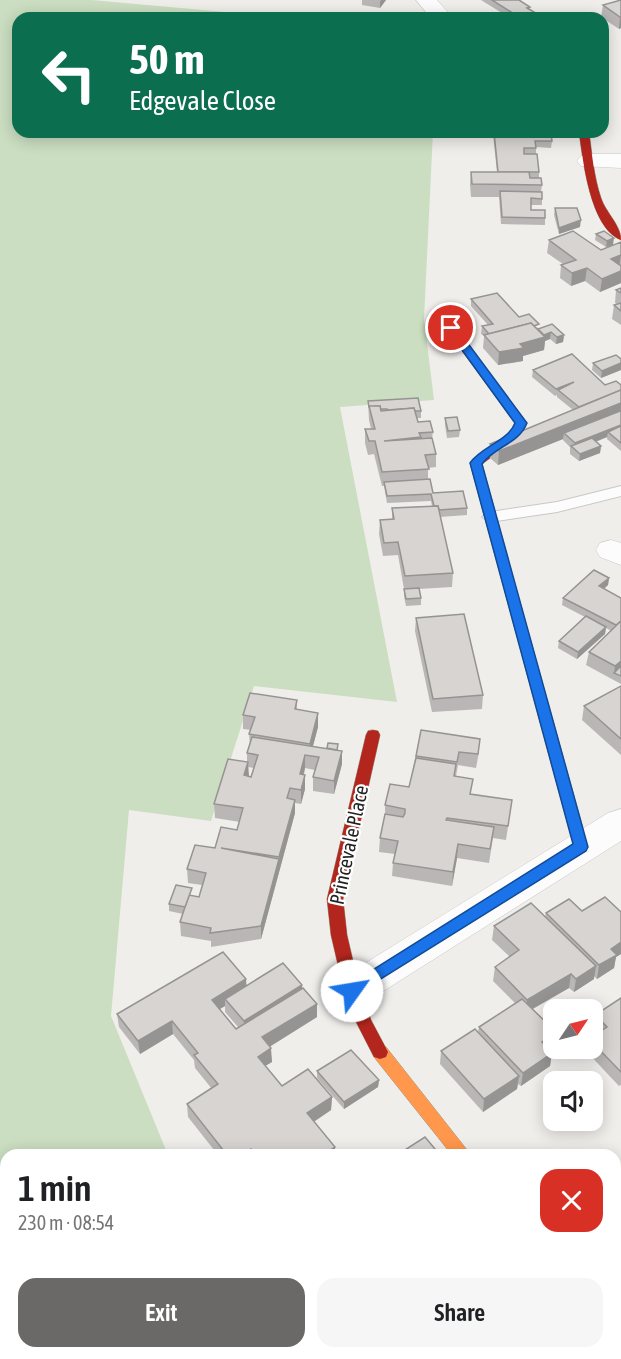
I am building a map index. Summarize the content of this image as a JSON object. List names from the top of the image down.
{
  "streets": {
    "street": ["Princevale Place"]
  },
  "north": "top right",
  "page": {
    "turn": ["50 m", "Edgevale Close"],
    "heading": ["1 min", "230 m · 08:54"],
    "buttons": ["Exit", "Share"]
  }
}
